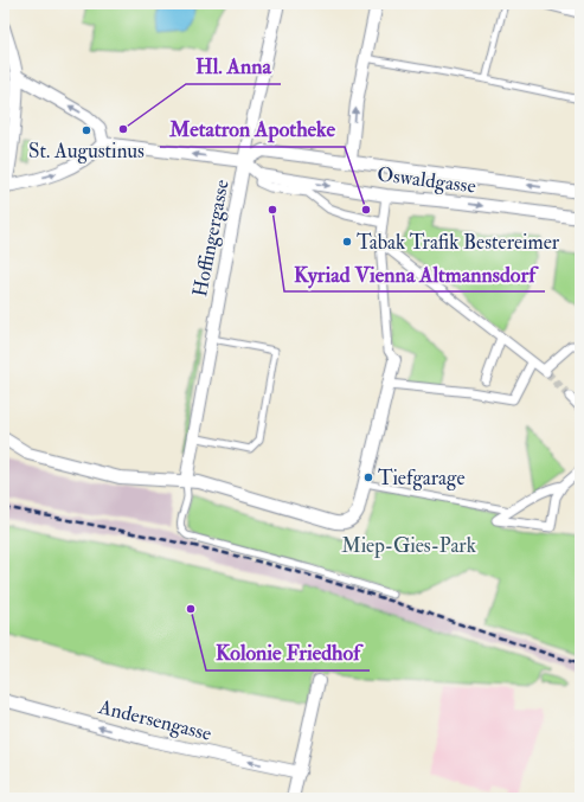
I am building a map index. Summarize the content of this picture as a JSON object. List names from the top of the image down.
{
  "streets": {
    "street": ["Oswaldgasse", "Hoffingergasse", "Andersengasse"]
  },
  "crossings": [
    ["Oswaldgasse", "Hoffingergasse"]
  ],
  "one_way": ["Andersengasse"],
  "parks": ["Miep-Gies-Park"],
  "places": [
    "Hl. Anna",
    "St. Augustinus",
    "Kyriad Vienna Altmannsdorf",
    "Metatron Apotheke",
    "Tabak Trafik Bestereimer",
    "Tiefgarage",
    "Kolonie Friedhof"
  ]
}
